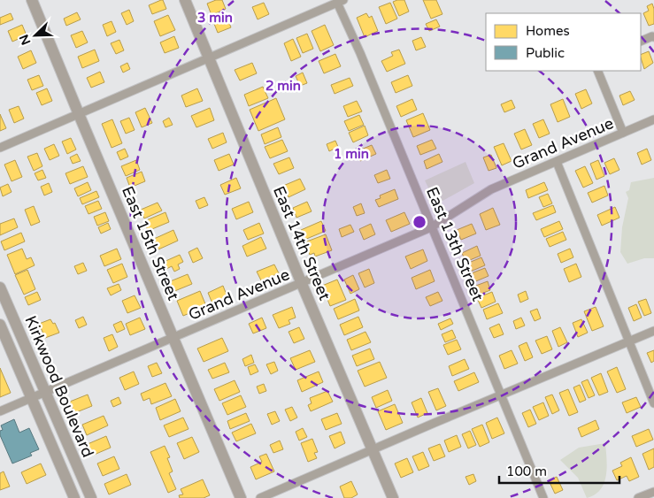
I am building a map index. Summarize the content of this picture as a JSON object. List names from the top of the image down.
{
  "streets": {
    "street": [
      "Grand Avenue",
      "East 15th Street",
      "East 14th Street",
      "East 13th Street",
      "Kirkwood Boulevard"
    ]
  },
  "crossings": [
    ["Grand Avenue", "East 15th Street"],
    ["Grand Avenue", "East 14th Street"],
    ["Grand Avenue", "East 13th Street"],
    ["Grand Avenue", "Kirkwood Boulevard"]
  ],
  "legend": ["Homes", "Public"],
  "scale_bar": "100 m",
  "north": "bottom left",
  "rings": ["3 min", "2 min", "1 min"]
}
